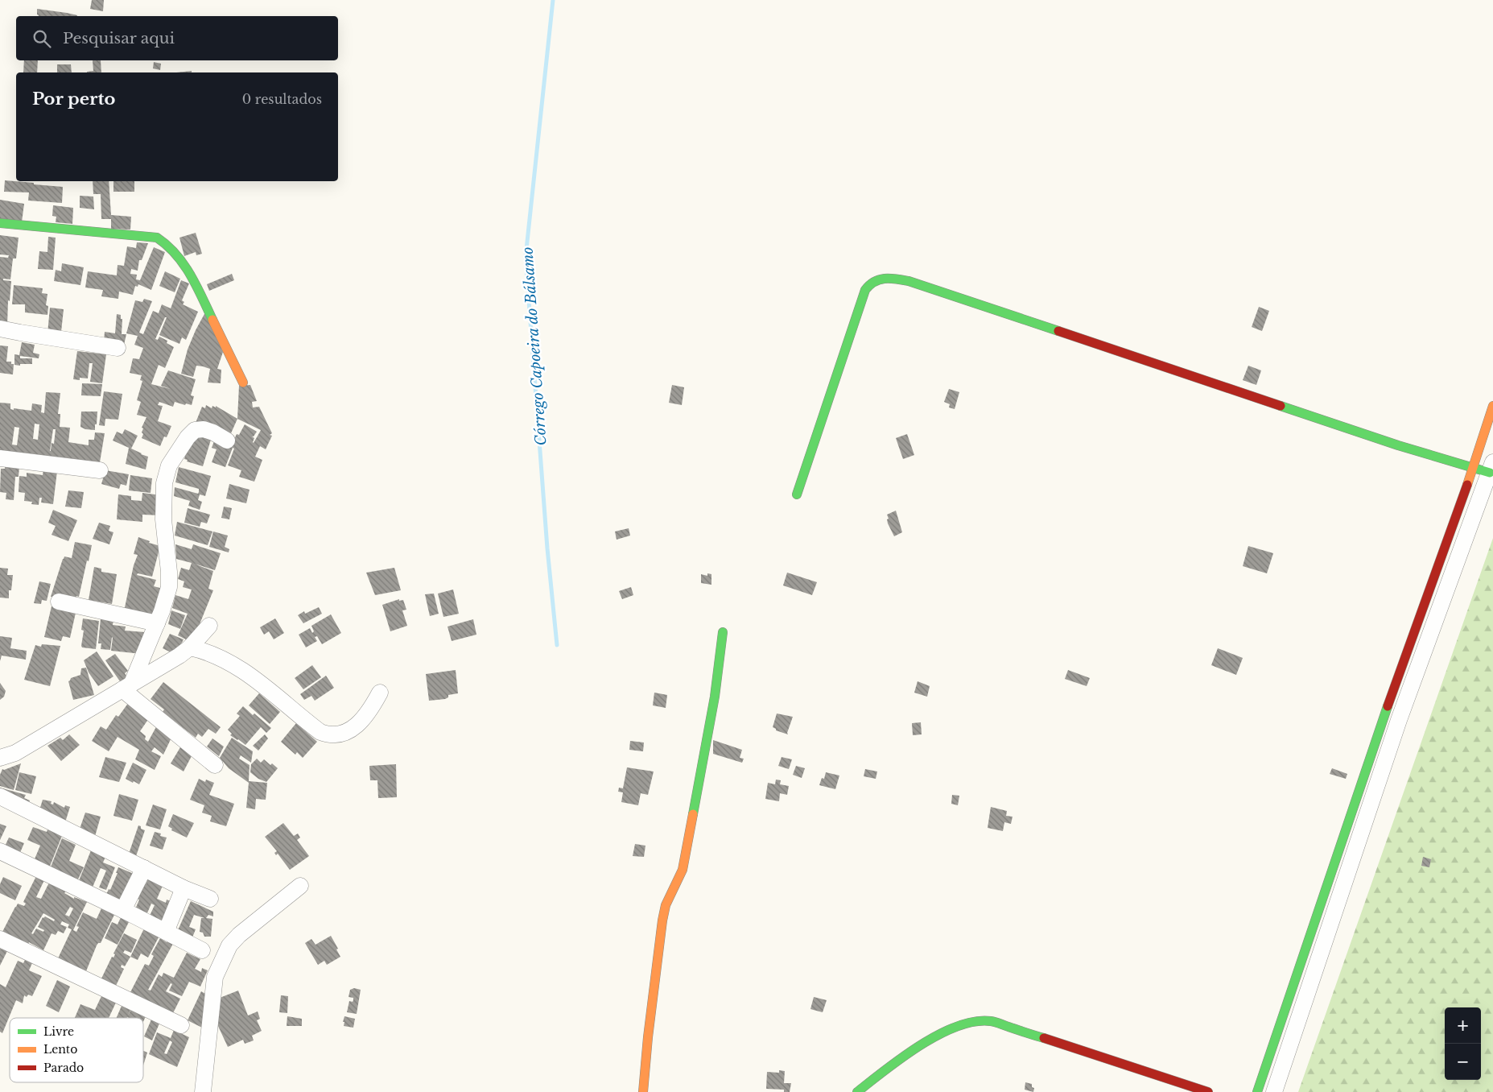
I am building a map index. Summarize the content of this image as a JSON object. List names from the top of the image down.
{
  "water": ["Córrego Capoeira do Bálsamo"],
  "legend": ["Livre", "Lento", "Parado"],
  "page": {
    "search": "Pesquisar aqui",
    "heading": ["Por perto", "0 resultados"],
    "map_buttons": ["+", "−"]
  }
}
